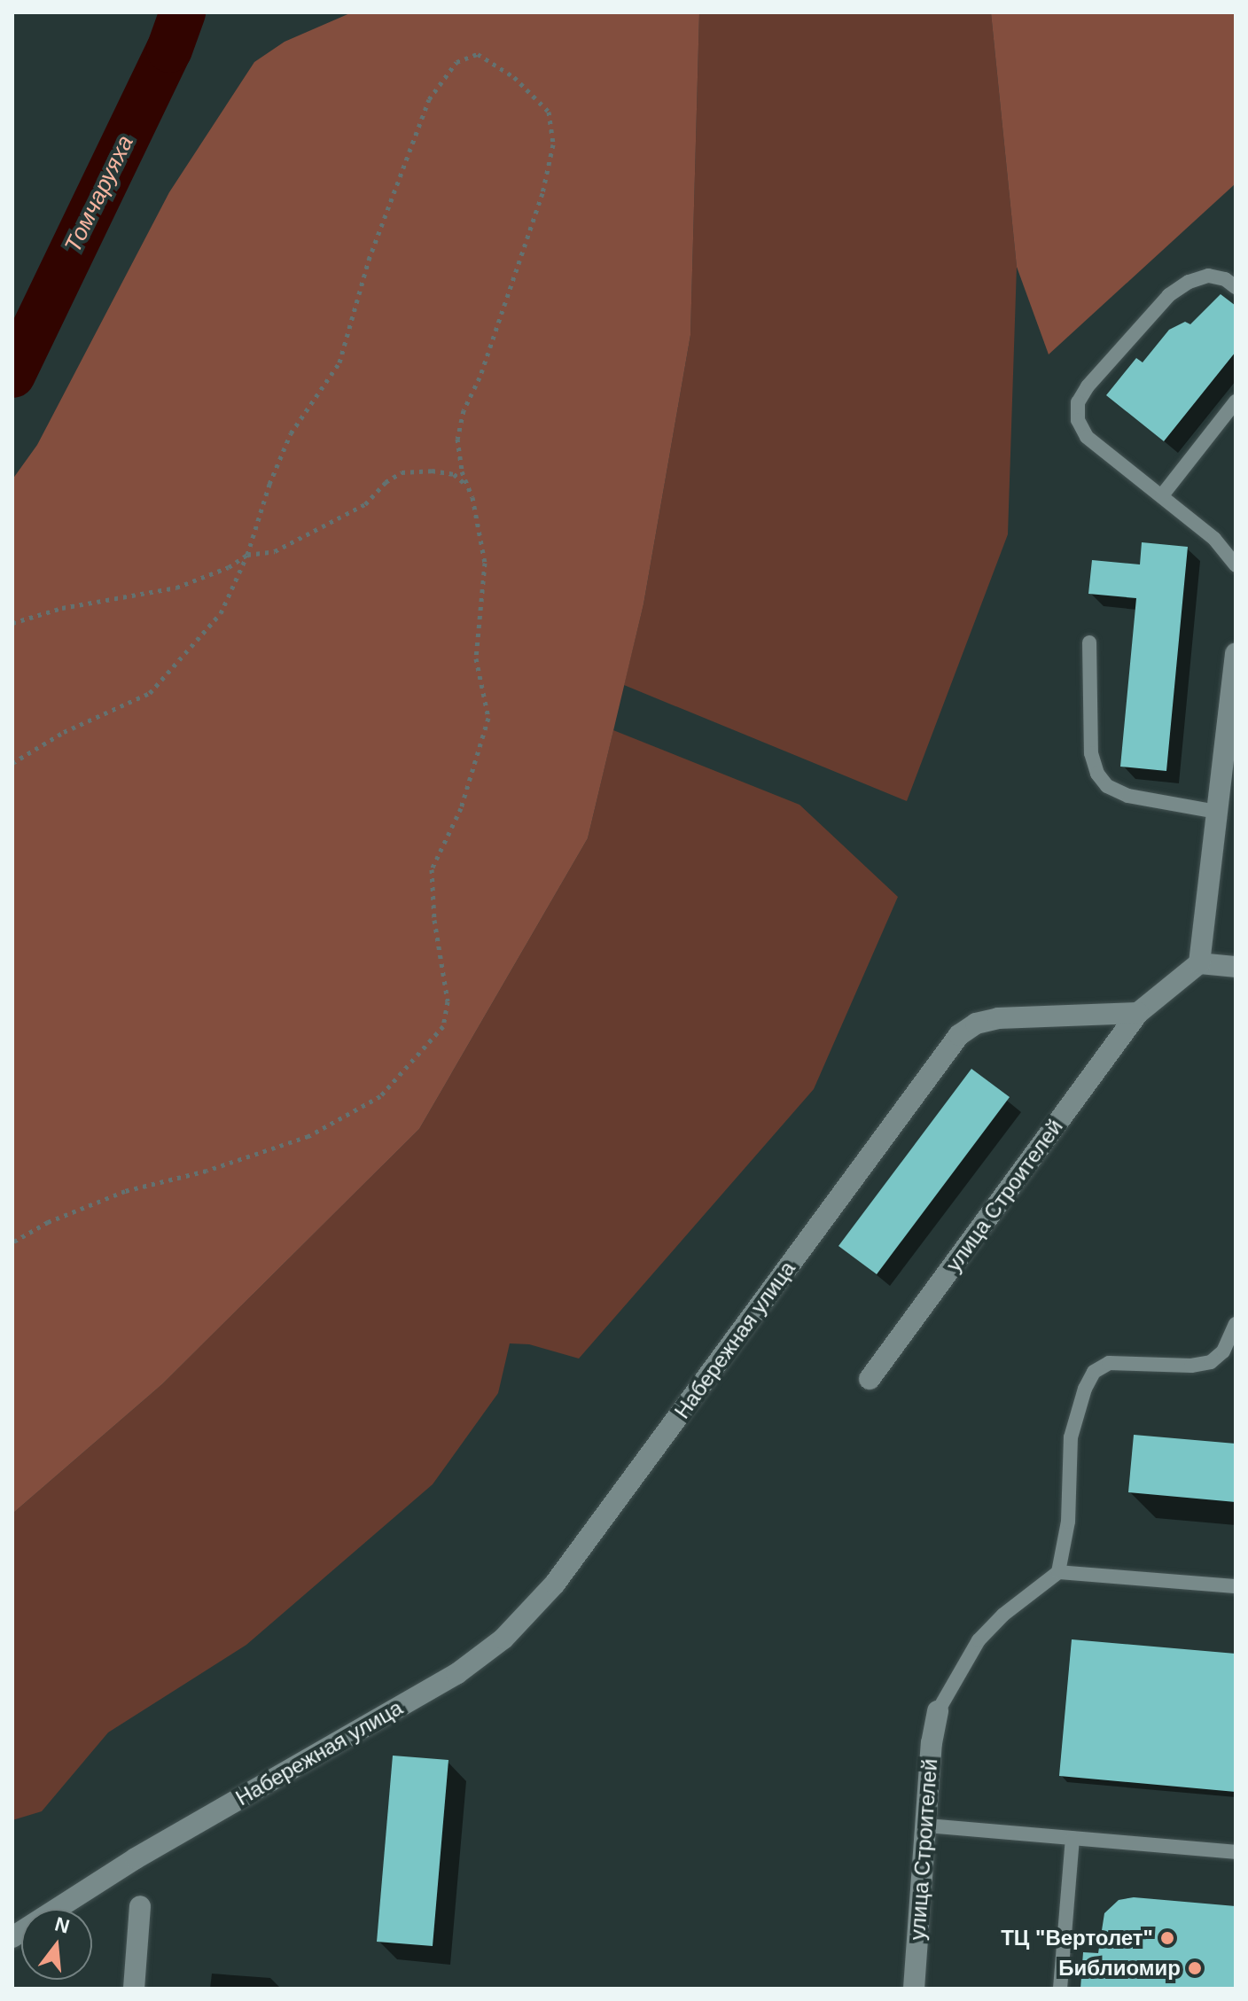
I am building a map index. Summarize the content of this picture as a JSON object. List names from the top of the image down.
{
  "streets": {
    "street": ["улица Строителей", "Набережная улица"]
  },
  "crossings": [
    ["улица Строителей", "Набережная улица"]
  ],
  "water": ["Томчаруяха"],
  "places": ["ТЦ \"Вертолет\"", "Библиомир"],
  "north": "top"
}
